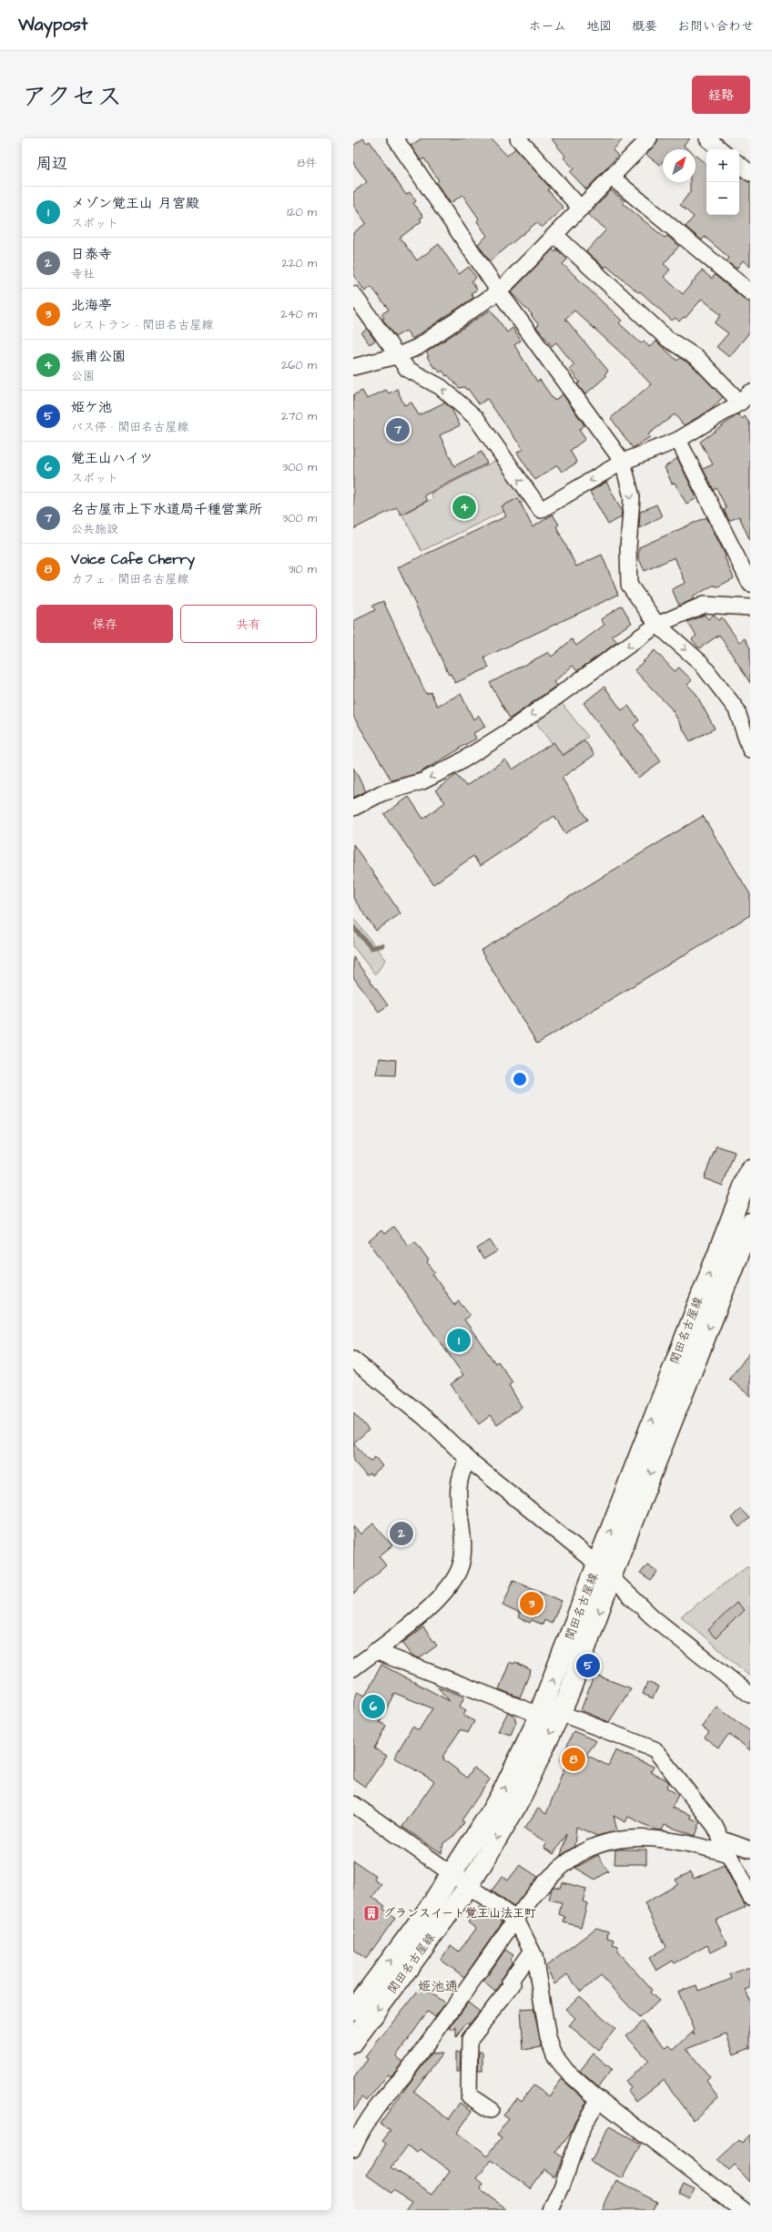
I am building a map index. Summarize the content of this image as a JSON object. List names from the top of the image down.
{
  "streets": {
    "main road": ["関田名古屋線"]
  },
  "districts": ["姫池通"],
  "places": {
    "building": ["グランスイート覚王山法王町"]
  },
  "north": "top right",
  "page": {
    "header": "Waypost",
    "nav": [
      "ホーム",
      "地図",
      "概要",
      "お問い合わせ"
    ],
    "title": "アクセス",
    "buttons": [
      "経路",
      ["保存", "共有"]
    ],
    "heading": ["周辺", "8件"],
    "map_buttons": ["+", "−"],
    "list": [
      {
        "mark": "1",
        "name": "メゾン覚王山 月宮殿",
        "note": "スポット",
        "value": "120 m"
      },
      {
        "mark": "2",
        "name": "日泰寺",
        "note": "寺社",
        "value": "220 m"
      },
      {
        "mark": "3",
        "name": "北海亭",
        "note": "レストラン · 関田名古屋線",
        "value": "240 m"
      },
      {
        "mark": "4",
        "name": "振甫公園",
        "note": "公園",
        "value": "260 m"
      },
      {
        "mark": "5",
        "name": "姫ケ池",
        "note": "バス停 · 関田名古屋線",
        "value": "270 m"
      },
      {
        "mark": "6",
        "name": "覚王山ハイツ",
        "note": "スポット",
        "value": "300 m"
      },
      {
        "mark": "7",
        "name": "名古屋市上下水道局千種営業所",
        "note": "公共施設",
        "value": "300 m"
      },
      {
        "mark": "8",
        "name": "Voice Cafe Cherry",
        "note": "カフェ · 関田名古屋線",
        "value": "310 m"
      }
    ],
    "pins": [
      "7",
      "4",
      "1",
      "2",
      "3",
      "5",
      "6",
      "8"
    ]
  }
}
